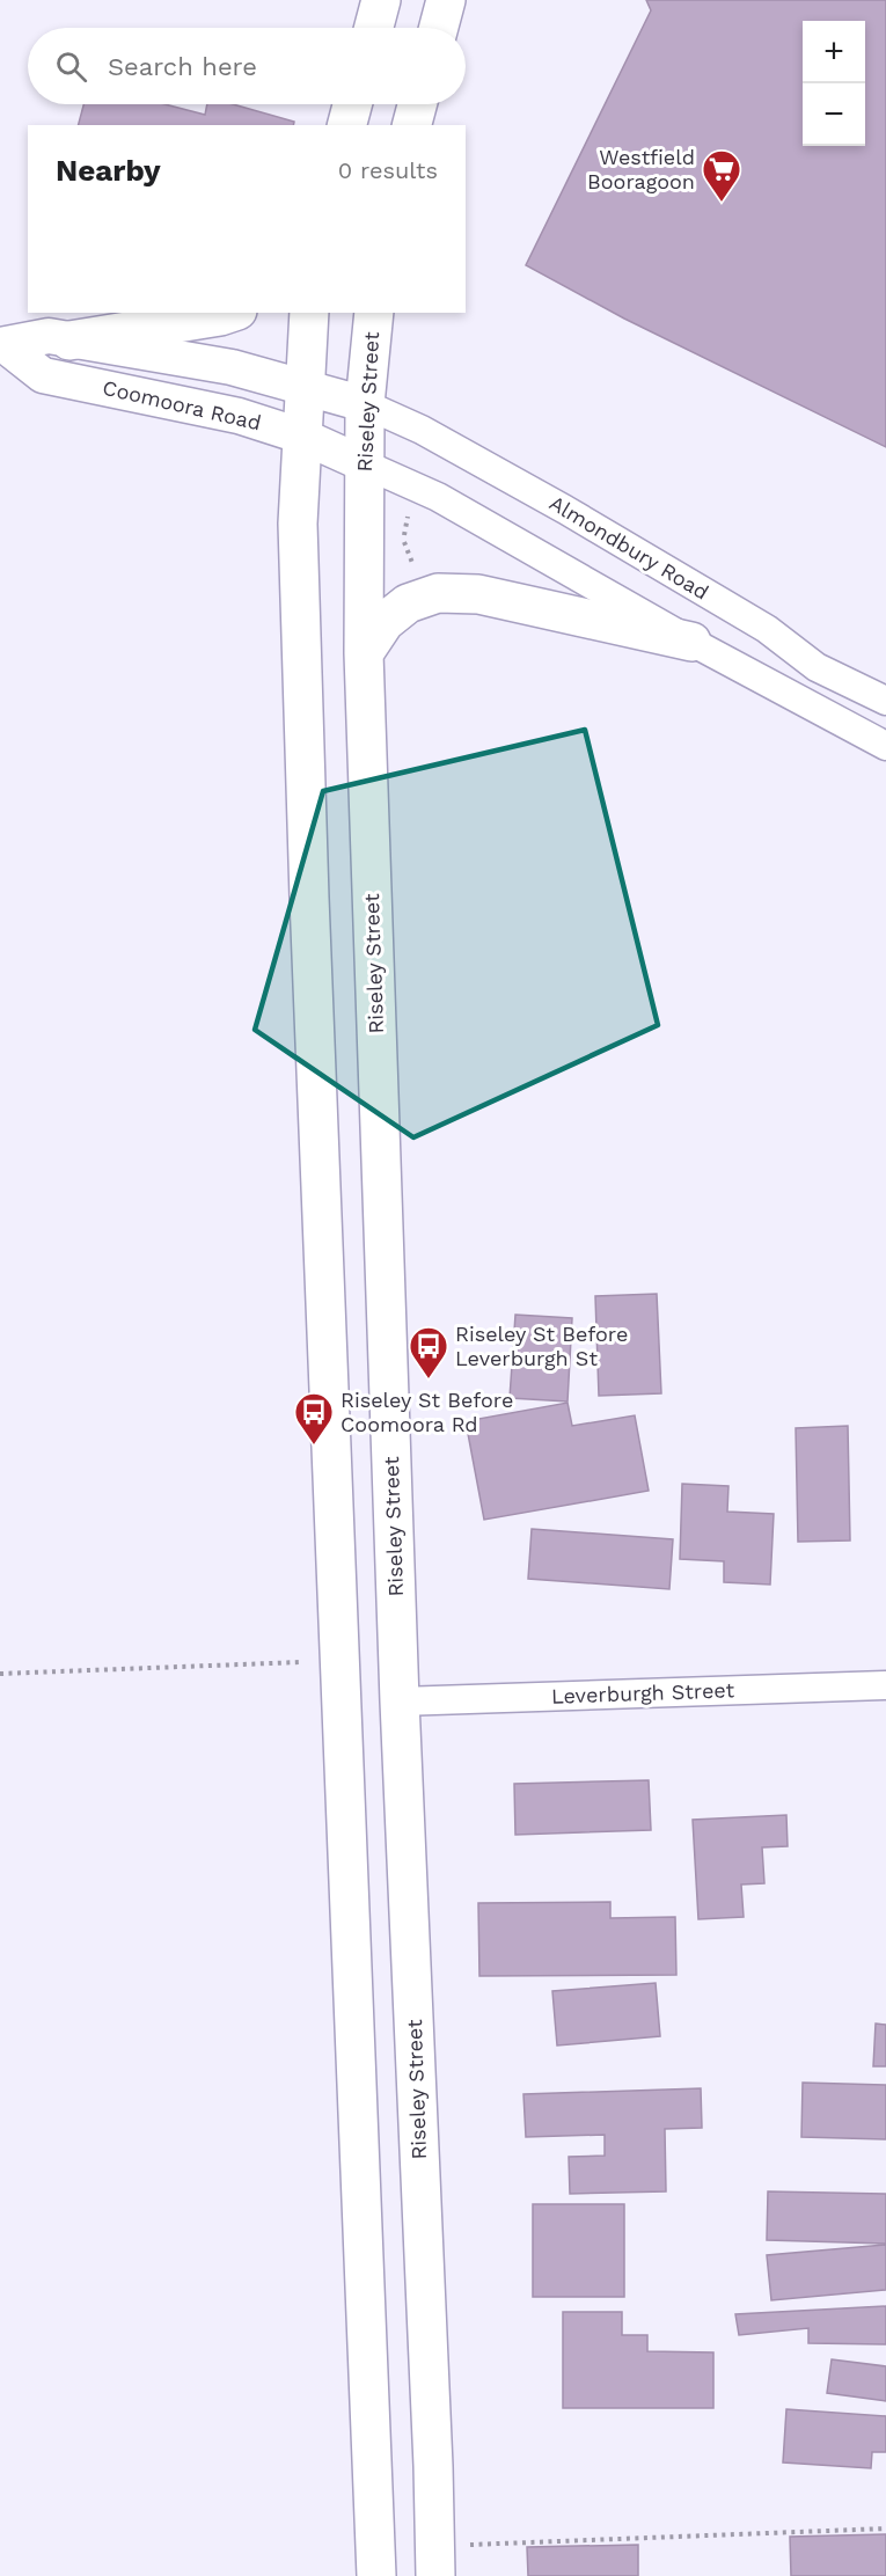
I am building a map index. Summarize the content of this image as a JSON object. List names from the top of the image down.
{
  "streets": {
    "highway": ["Riseley Street"],
    "street": ["Coomoora Road", "Almondbury Road", "Leverburgh Street"]
  },
  "crossings": [
    ["Riseley Street", "Coomoora Road"],
    ["Riseley Street", "Almondbury Road"],
    ["Riseley Street", "Leverburgh Street"],
    ["Coomoora Road", "Almondbury Road"]
  ],
  "places": {
    "supermarket": ["Westfield Booragoon"],
    "bus stop": ["Riseley St Before Leverburgh St", "Riseley St Before Coomoora Rd"]
  },
  "page": {
    "map_buttons": ["+", "−"],
    "search": "Search here",
    "heading": ["Nearby", "0 results"]
  }
}
